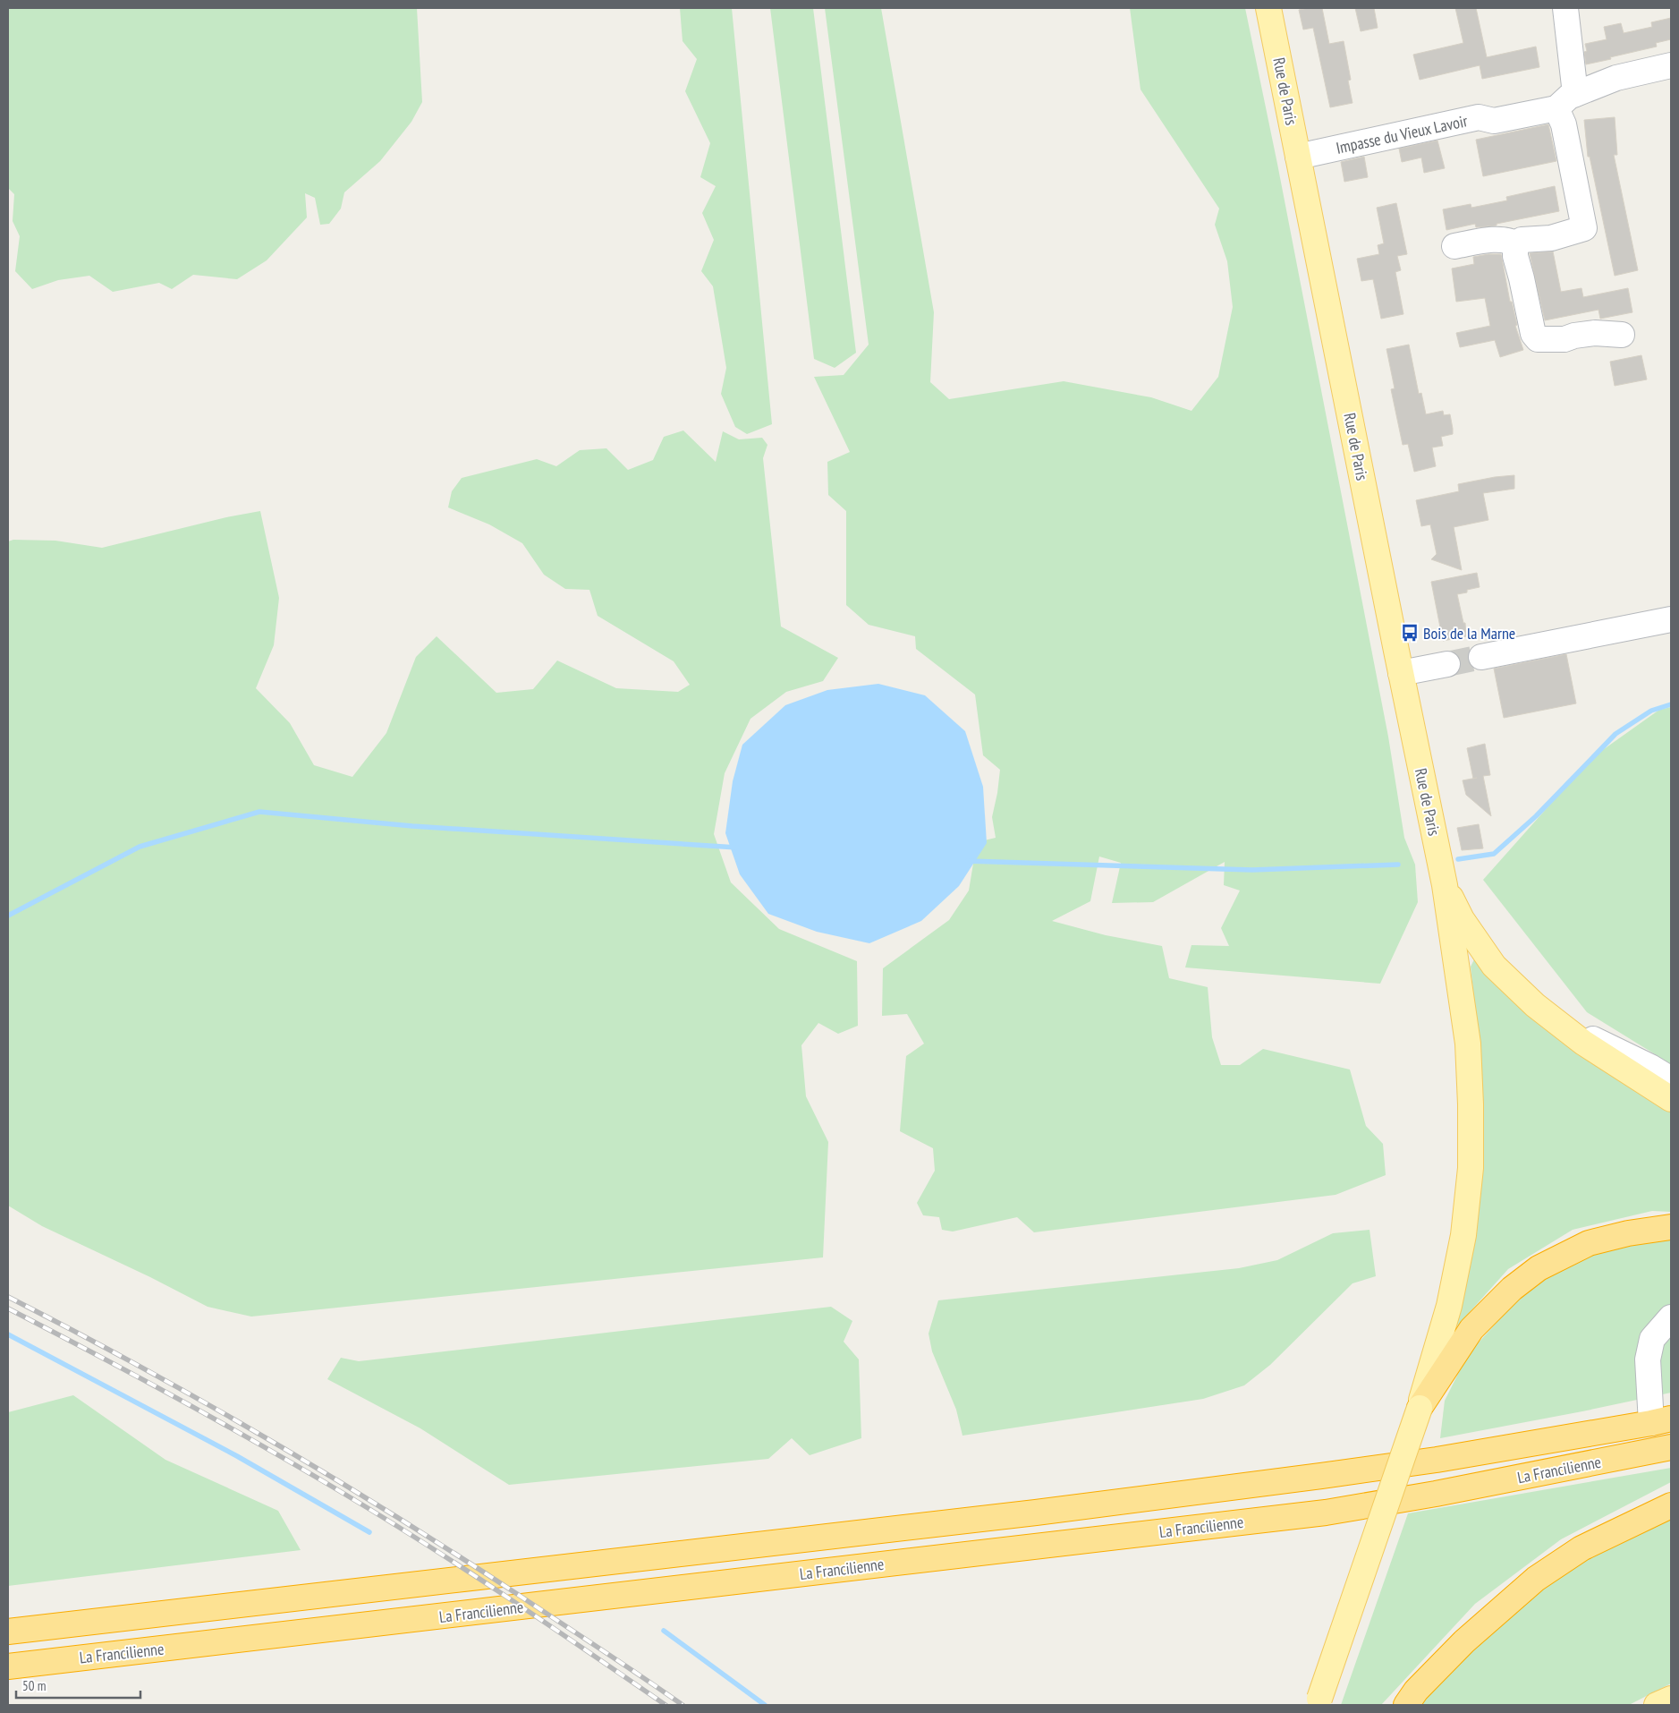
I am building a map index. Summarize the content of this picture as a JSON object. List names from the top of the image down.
{
  "streets": {
    "highway": ["La Francilienne"],
    "main road": ["Rue de Paris"],
    "street": ["Impasse du Vieux Lavoir"]
  },
  "crossings": [
    ["Rue de Paris", "Impasse du Vieux Lavoir"]
  ],
  "places": {
    "bus stop": ["Bois de la Marne"]
  },
  "scale_bar": "50 m"
}
